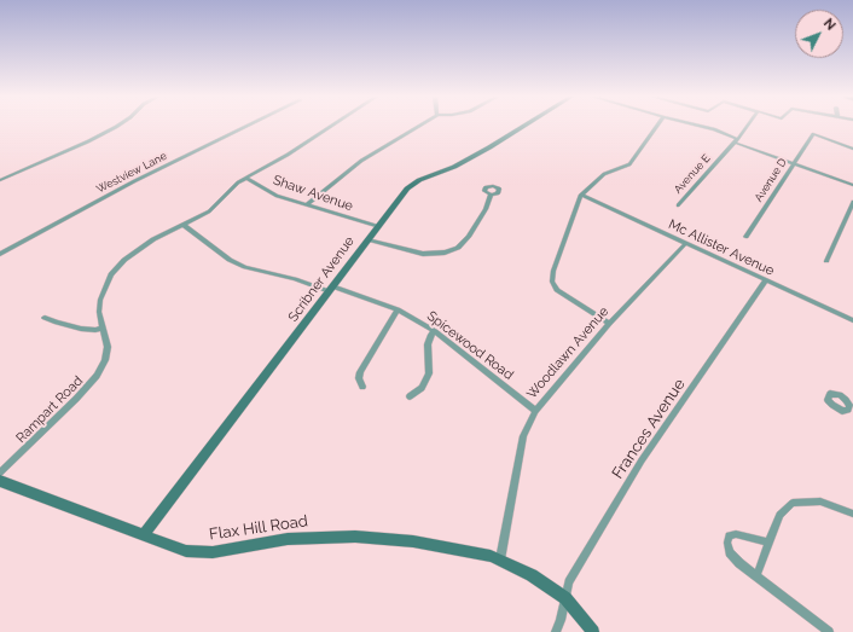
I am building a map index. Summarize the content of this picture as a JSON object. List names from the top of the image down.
{
  "streets": {
    "street": [
      "Westview Lane",
      "Avenue E",
      "Avenue D",
      "Shaw Avenue",
      "Mc Allister Avenue",
      "Scribner Avenue",
      "Spicewood Road",
      "Woodlawn Avenue",
      "Rampart Road",
      "Frances Avenue",
      "Flax Hill Road"
    ]
  },
  "crossings": [
    ["Shaw Avenue", "Scribner Avenue"],
    ["Shaw Avenue", "Rampart Road"],
    ["Mc Allister Avenue", "Woodlawn Avenue"],
    ["Mc Allister Avenue", "Frances Avenue"],
    ["Scribner Avenue", "Spicewood Road"],
    ["Scribner Avenue", "Flax Hill Road"],
    ["Spicewood Road", "Woodlawn Avenue"],
    ["Spicewood Road", "Rampart Road"],
    ["Woodlawn Avenue", "Flax Hill Road"],
    ["Frances Avenue", "Flax Hill Road"]
  ],
  "north": "top right"
}
